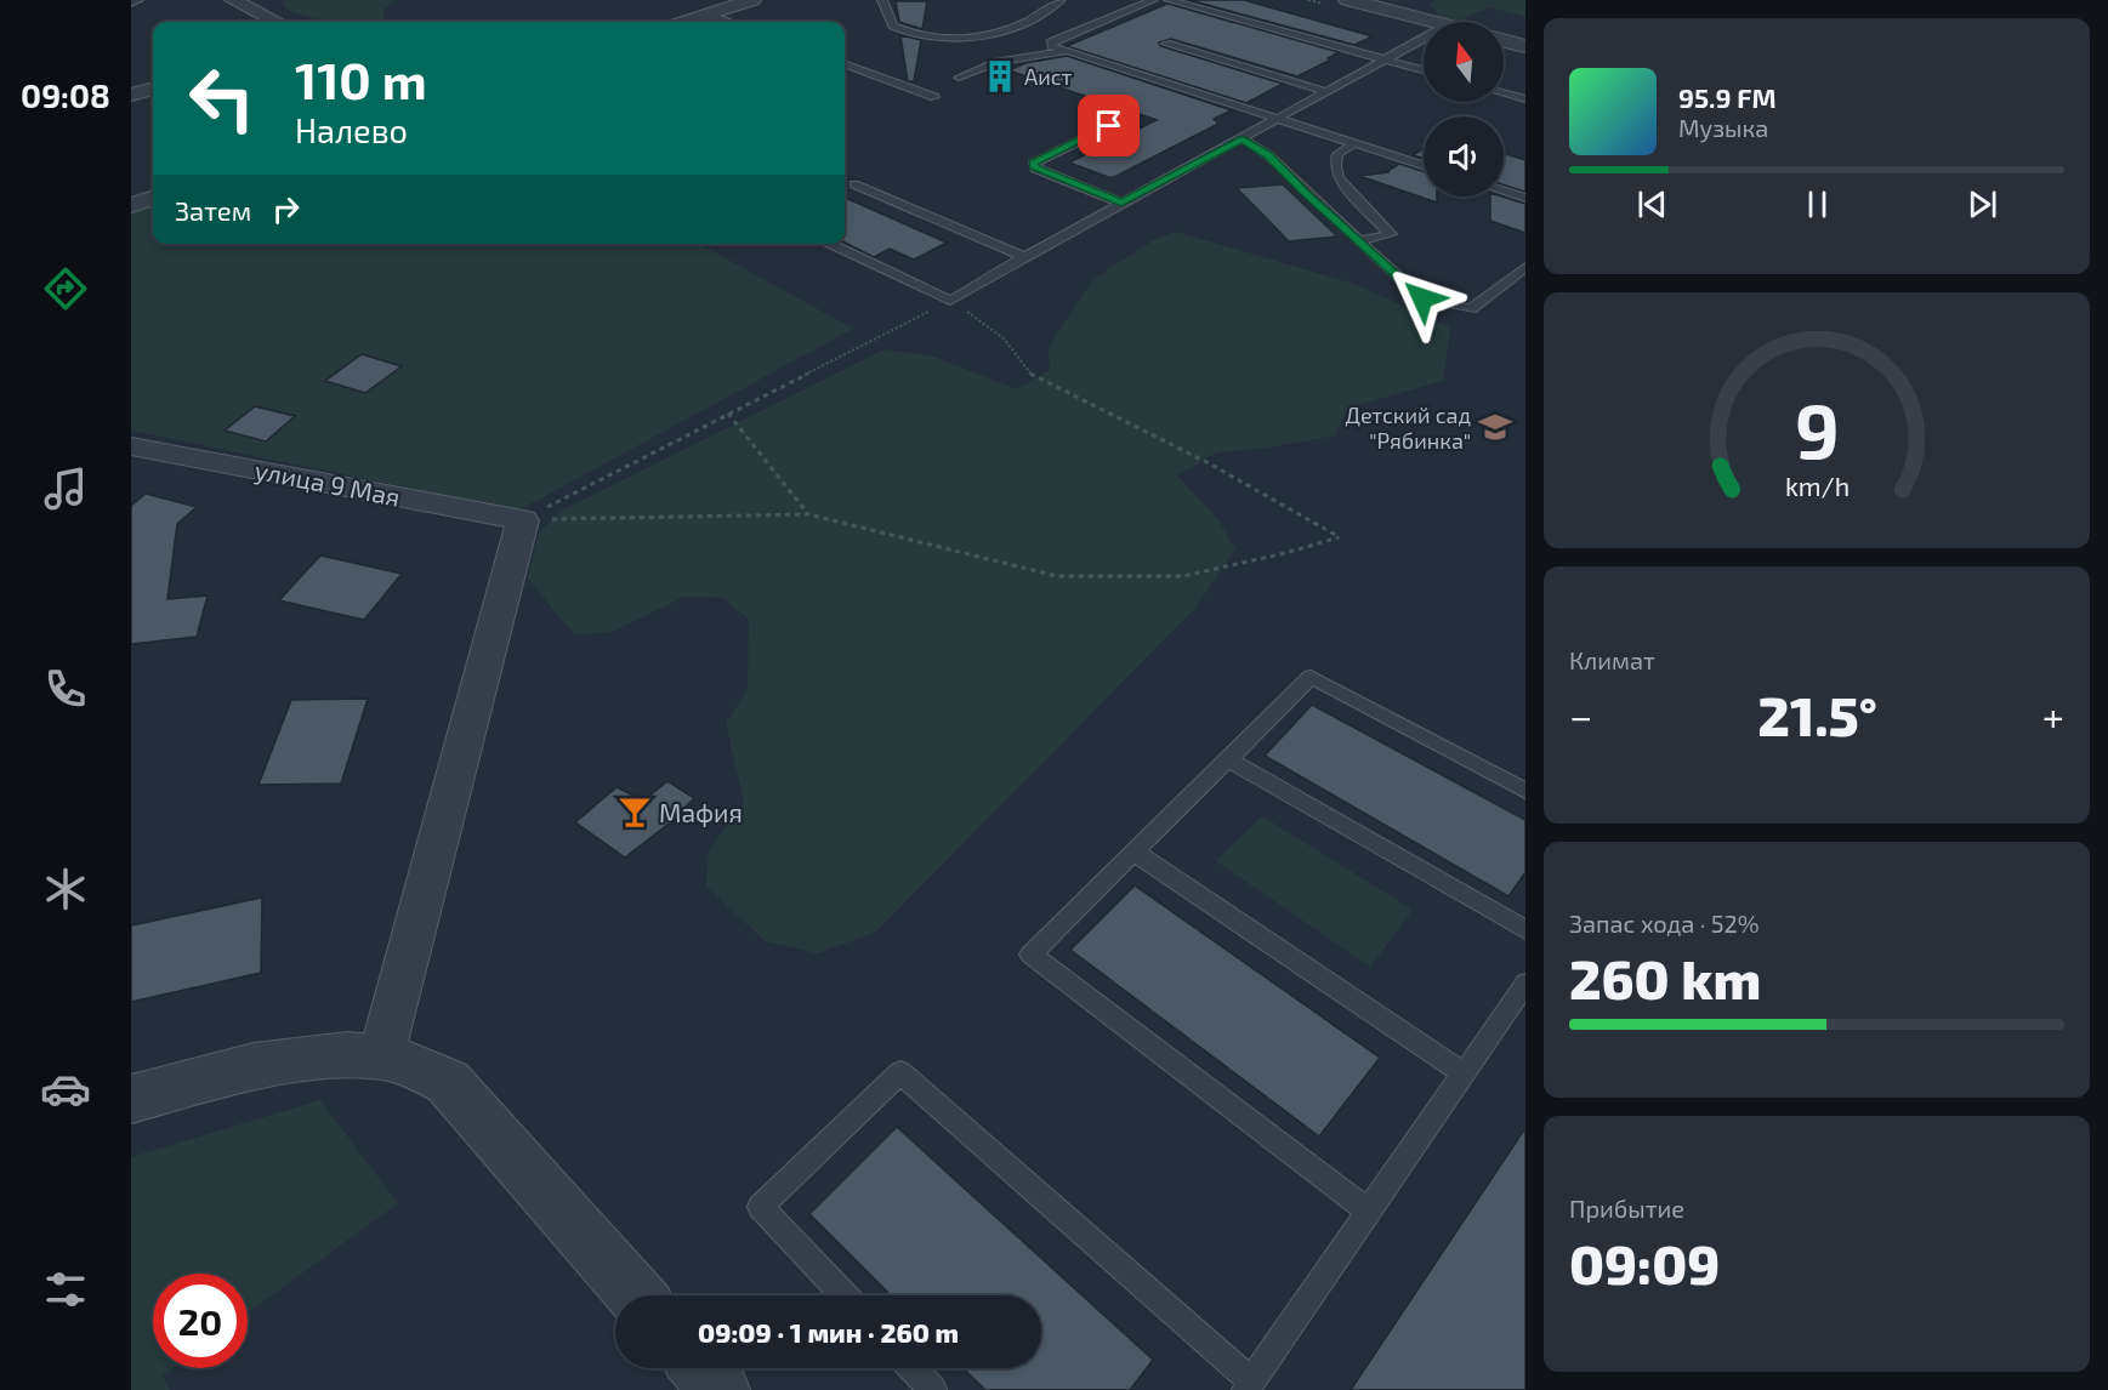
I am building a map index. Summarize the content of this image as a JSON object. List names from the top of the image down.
{
  "streets": {
    "street": ["улица 9 Мая"]
  },
  "places": {
    "building": ["Аист"],
    "school or university": ["Детский сад \"Рябинка\""],
    "bar": ["Мафия"]
  },
  "north": "top",
  "page": {
    "tabs": "09:08",
    "turn": ["110 m", "Налево"],
    "song": ["95.9 FM", "Музыка"],
    "then": "Затем",
    "tile": [
      "Климат",
      ["Запас хода · 52%", "260 km"],
      ["Прибытие", "09:09"]
    ],
    "heat": ["−", "21.5°", "+"],
    "limit": "20",
    "trip": "09:09 · 1 мин · 260 m",
    "gauge": ["9", "km/h"]
  }
}
